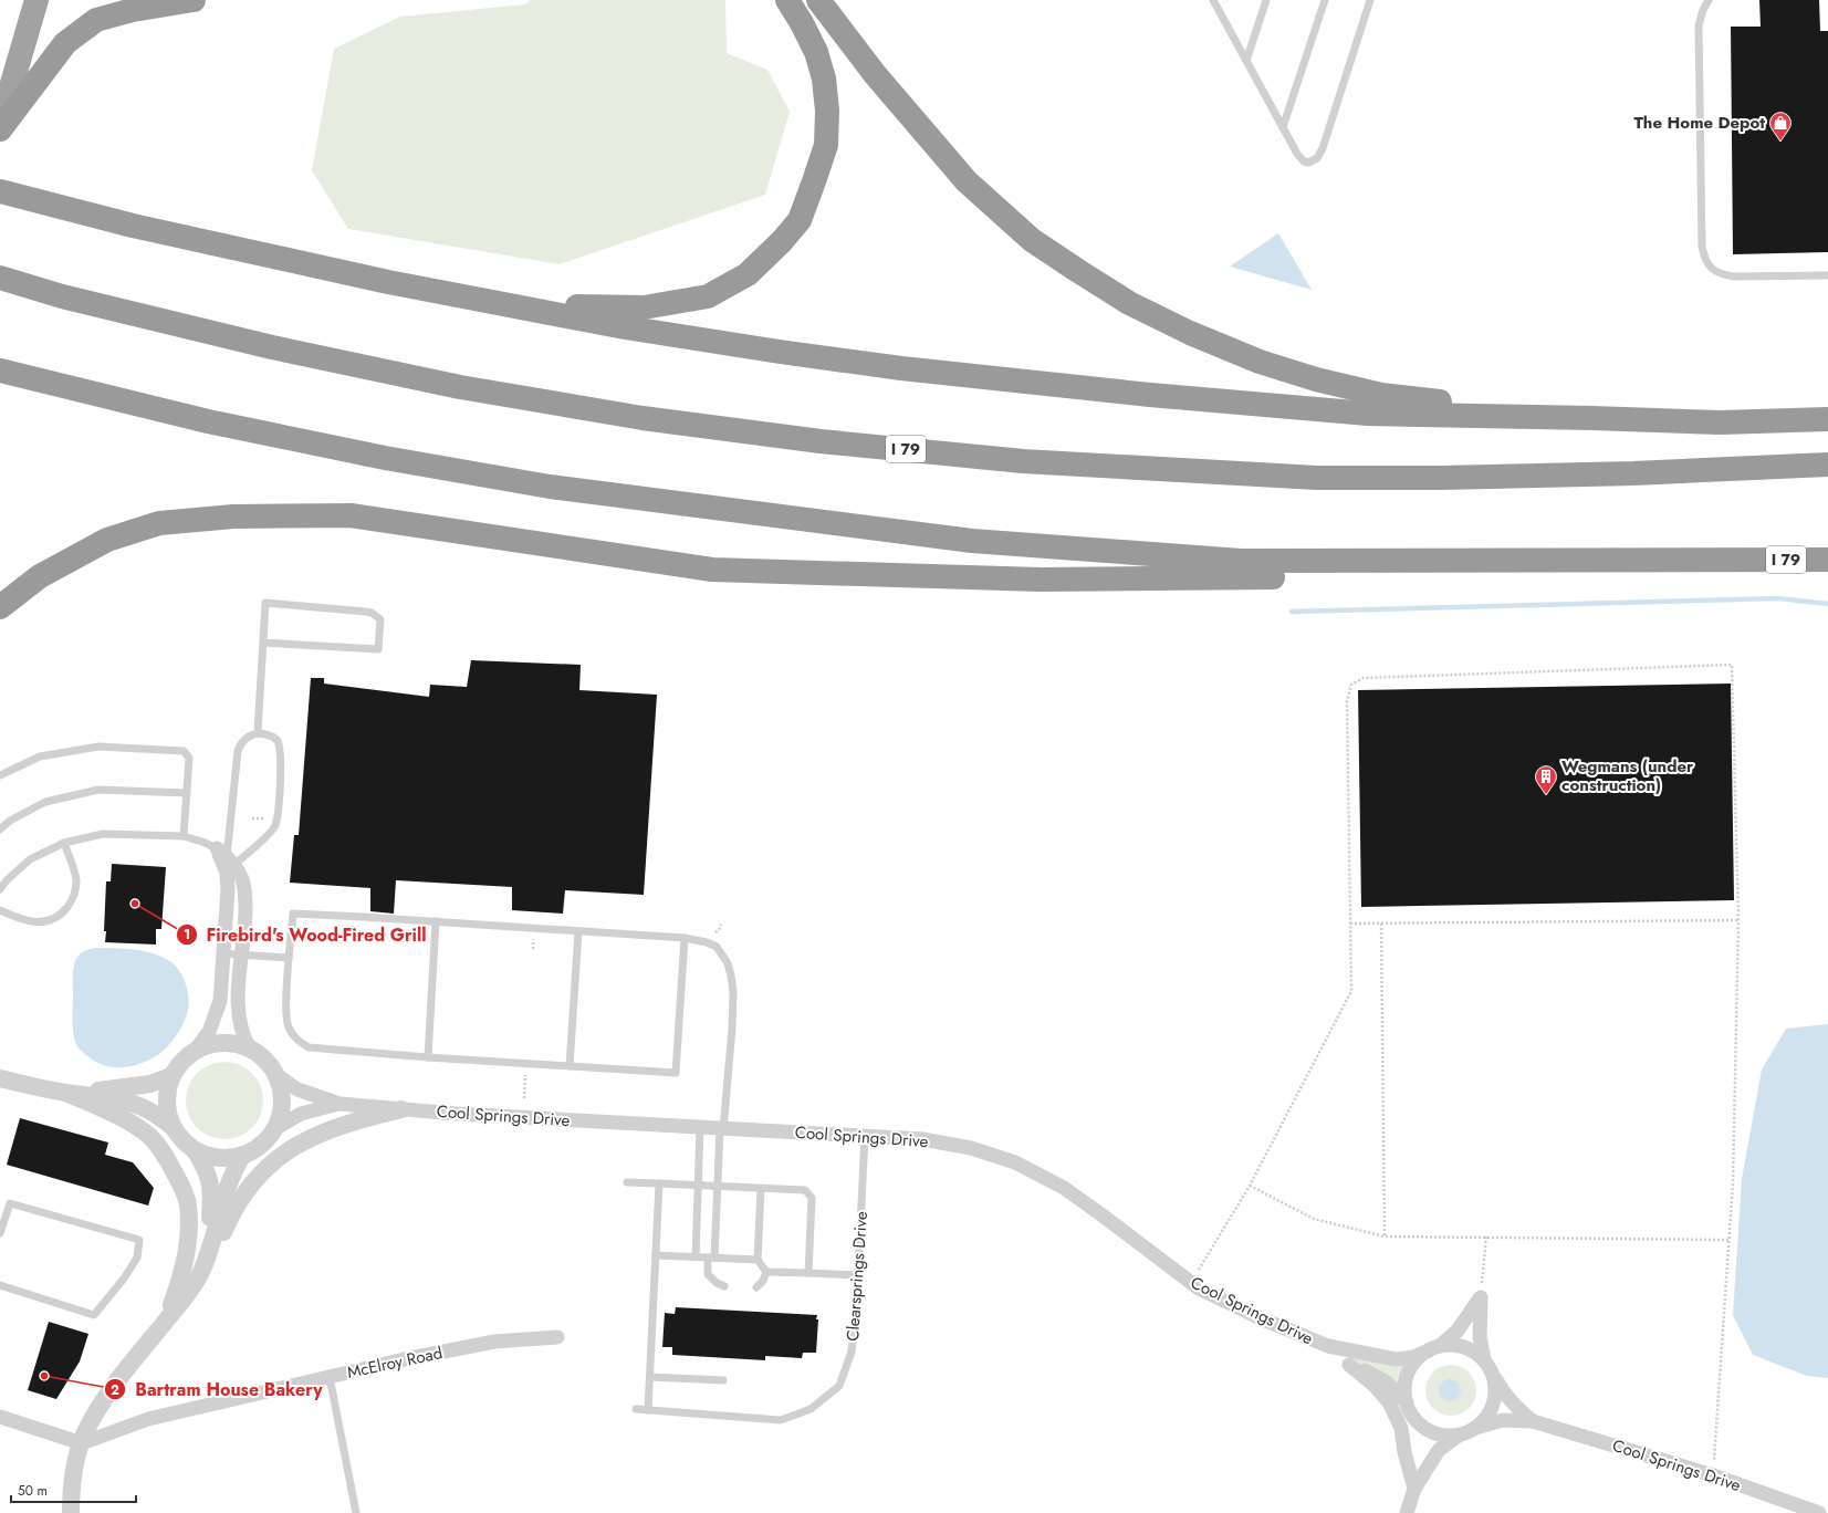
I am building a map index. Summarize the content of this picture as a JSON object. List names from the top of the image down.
{
  "streets": {
    "highway": ["I 79"],
    "street": ["Cool Springs Drive", "McElroy Road"],
    "lane": ["Clearsprings Drive"]
  },
  "crossings": [
    ["Cool Springs Drive", "Clearsprings Drive"]
  ],
  "places": {
    "shop": ["The Home Depot"],
    "building": ["Wegmans (under construction)"],
    "other": ["Firebird's Wood-Fired Grill", "Bartram House Bakery"]
  },
  "scale_bar": "50 m"
}
